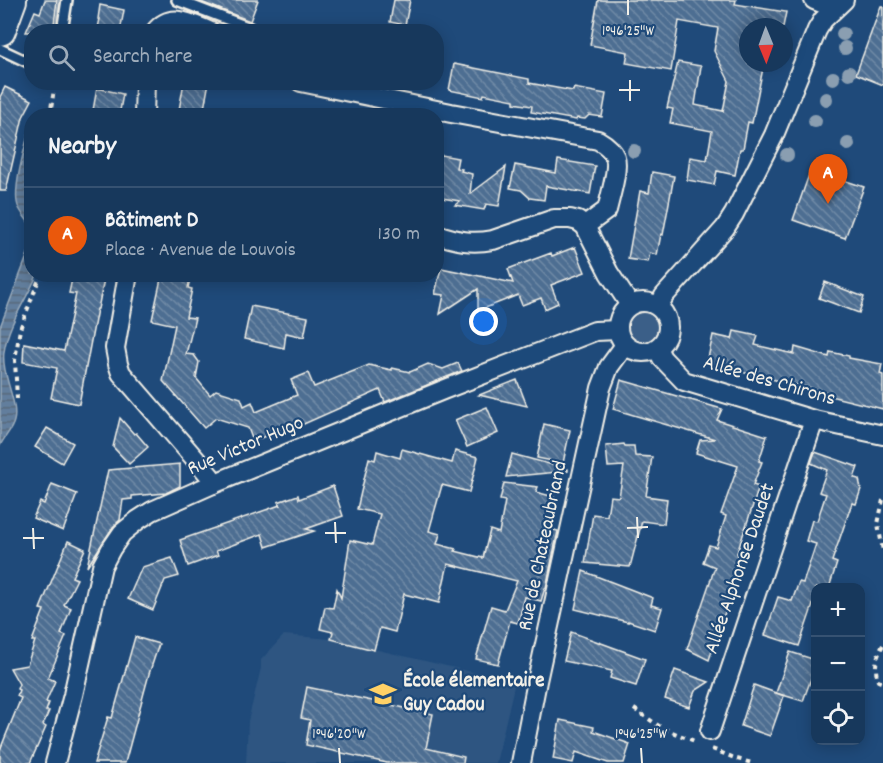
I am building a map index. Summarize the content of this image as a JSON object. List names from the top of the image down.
{
  "streets": {
    "street": [
      "Allée des Chirons",
      "Rue Victor Hugo",
      "Rue de Chateaubriand",
      "Allée Alphonse Daudet"
    ]
  },
  "crossings": [
    ["Allée des Chirons", "Rue Victor Hugo"],
    ["Allée des Chirons", "Rue de Chateaubriand"],
    ["Allée des Chirons", "Allée Alphonse Daudet"],
    ["Rue Victor Hugo", "Rue de Chateaubriand"]
  ],
  "places": {
    "school or university": ["École élementaire Guy Cadou"]
  },
  "north": "bottom",
  "page": {
    "search": "Search here",
    "heading": "Nearby",
    "pins": "A",
    "list": [
      {
        "mark": "A",
        "name": "Bâtiment D",
        "note": "Place · Avenue de Louvois",
        "value": "130 m"
      }
    ],
    "map_buttons": ["+", "−"]
  },
  "coordinates": ["1°46'25\"W", "1°46'20\"W"]
}
